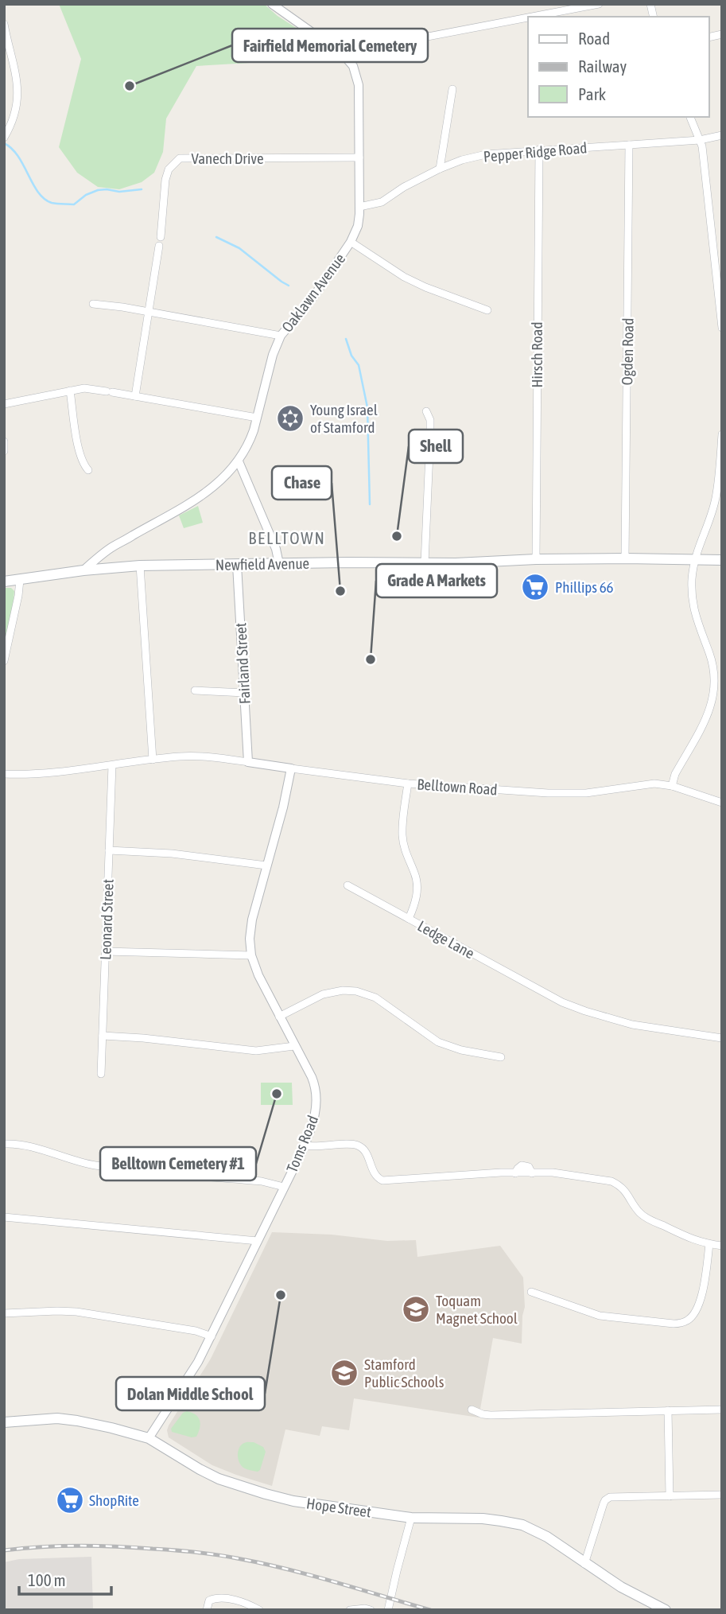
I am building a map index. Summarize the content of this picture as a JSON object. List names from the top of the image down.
{
  "streets": {
    "main road": ["Newfield Avenue", "Hope Street"],
    "street": [
      "Pepper Ridge Road",
      "Vanech Drive",
      "Oaklawn Avenue",
      "Ogden Road",
      "Hirsch Road",
      "Fairland Street",
      "Belltown Road",
      "Leonard Street",
      "Ledge Lane",
      "Toms Road"
    ]
  },
  "crossings": [
    ["Pepper Ridge Road", "Oaklawn Avenue"],
    ["Pepper Ridge Road", "Ogden Road"],
    ["Pepper Ridge Road", "Hirsch Road"],
    ["Vanech Drive", "Oaklawn Avenue"],
    ["Oaklawn Avenue", "Newfield Avenue"],
    ["Ogden Road", "Newfield Avenue"],
    ["Hirsch Road", "Newfield Avenue"],
    ["Newfield Avenue", "Fairland Street"],
    ["Fairland Street", "Belltown Road"],
    ["Belltown Road", "Leonard Street"],
    ["Belltown Road", "Ledge Lane"],
    ["Belltown Road", "Toms Road"],
    ["Toms Road", "Hope Street"]
  ],
  "districts": ["BELLTOWN"],
  "places": {
    "other": [
      "Fairfield Memorial Cemetery",
      "Shell",
      "Chase",
      "Grade A Markets",
      "Belltown Cemetery #1",
      "Dolan Middle School"
    ],
    "synagogue": ["Young Israel of Stamford"],
    "supermarket": ["Phillips 66", "ShopRite"],
    "school or university": ["Toquam Magnet School", "Stamford Public Schools"]
  },
  "legend": ["Road", "Railway", "Park"],
  "scale_bar": "100 m"
}
